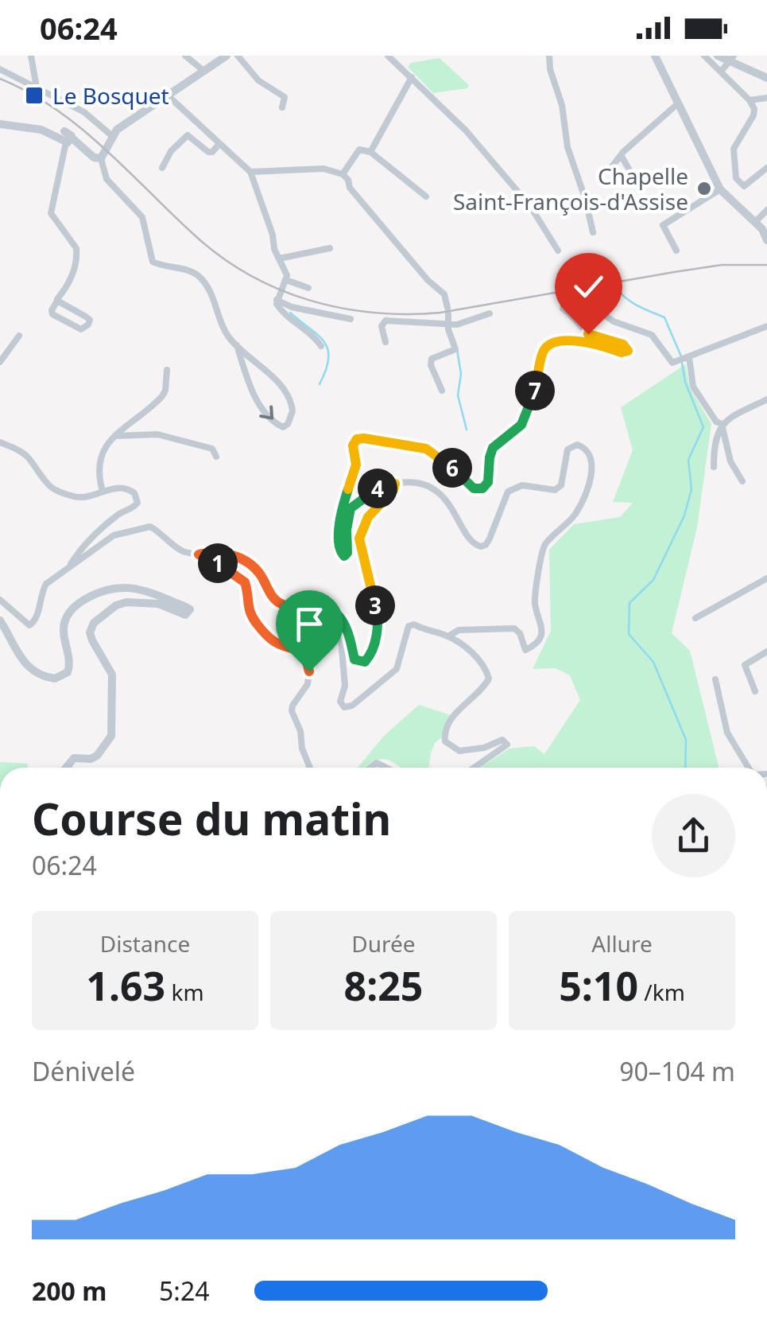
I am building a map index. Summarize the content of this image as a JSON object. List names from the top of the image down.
{
  "places": {
    "transit": ["Le Bosquet"],
    "other": ["Chapelle Saint-François-d'Assise"]
  },
  "page": {
    "status": "06:24",
    "pins": [
      "7",
      "6",
      "4",
      "1",
      "3"
    ],
    "heading": ["Course du matin", "06:24"],
    "stats": [
      ["Distance", "1.63 km"],
      ["Durée", "8:25"],
      ["Allure", "5:10 /km"]
    ],
    "chart": ["Dénivelé", "90–104 m"],
    "list": [
      {
        "name": "200 m",
        "note": "5:24"
      }
    ]
  }
}
